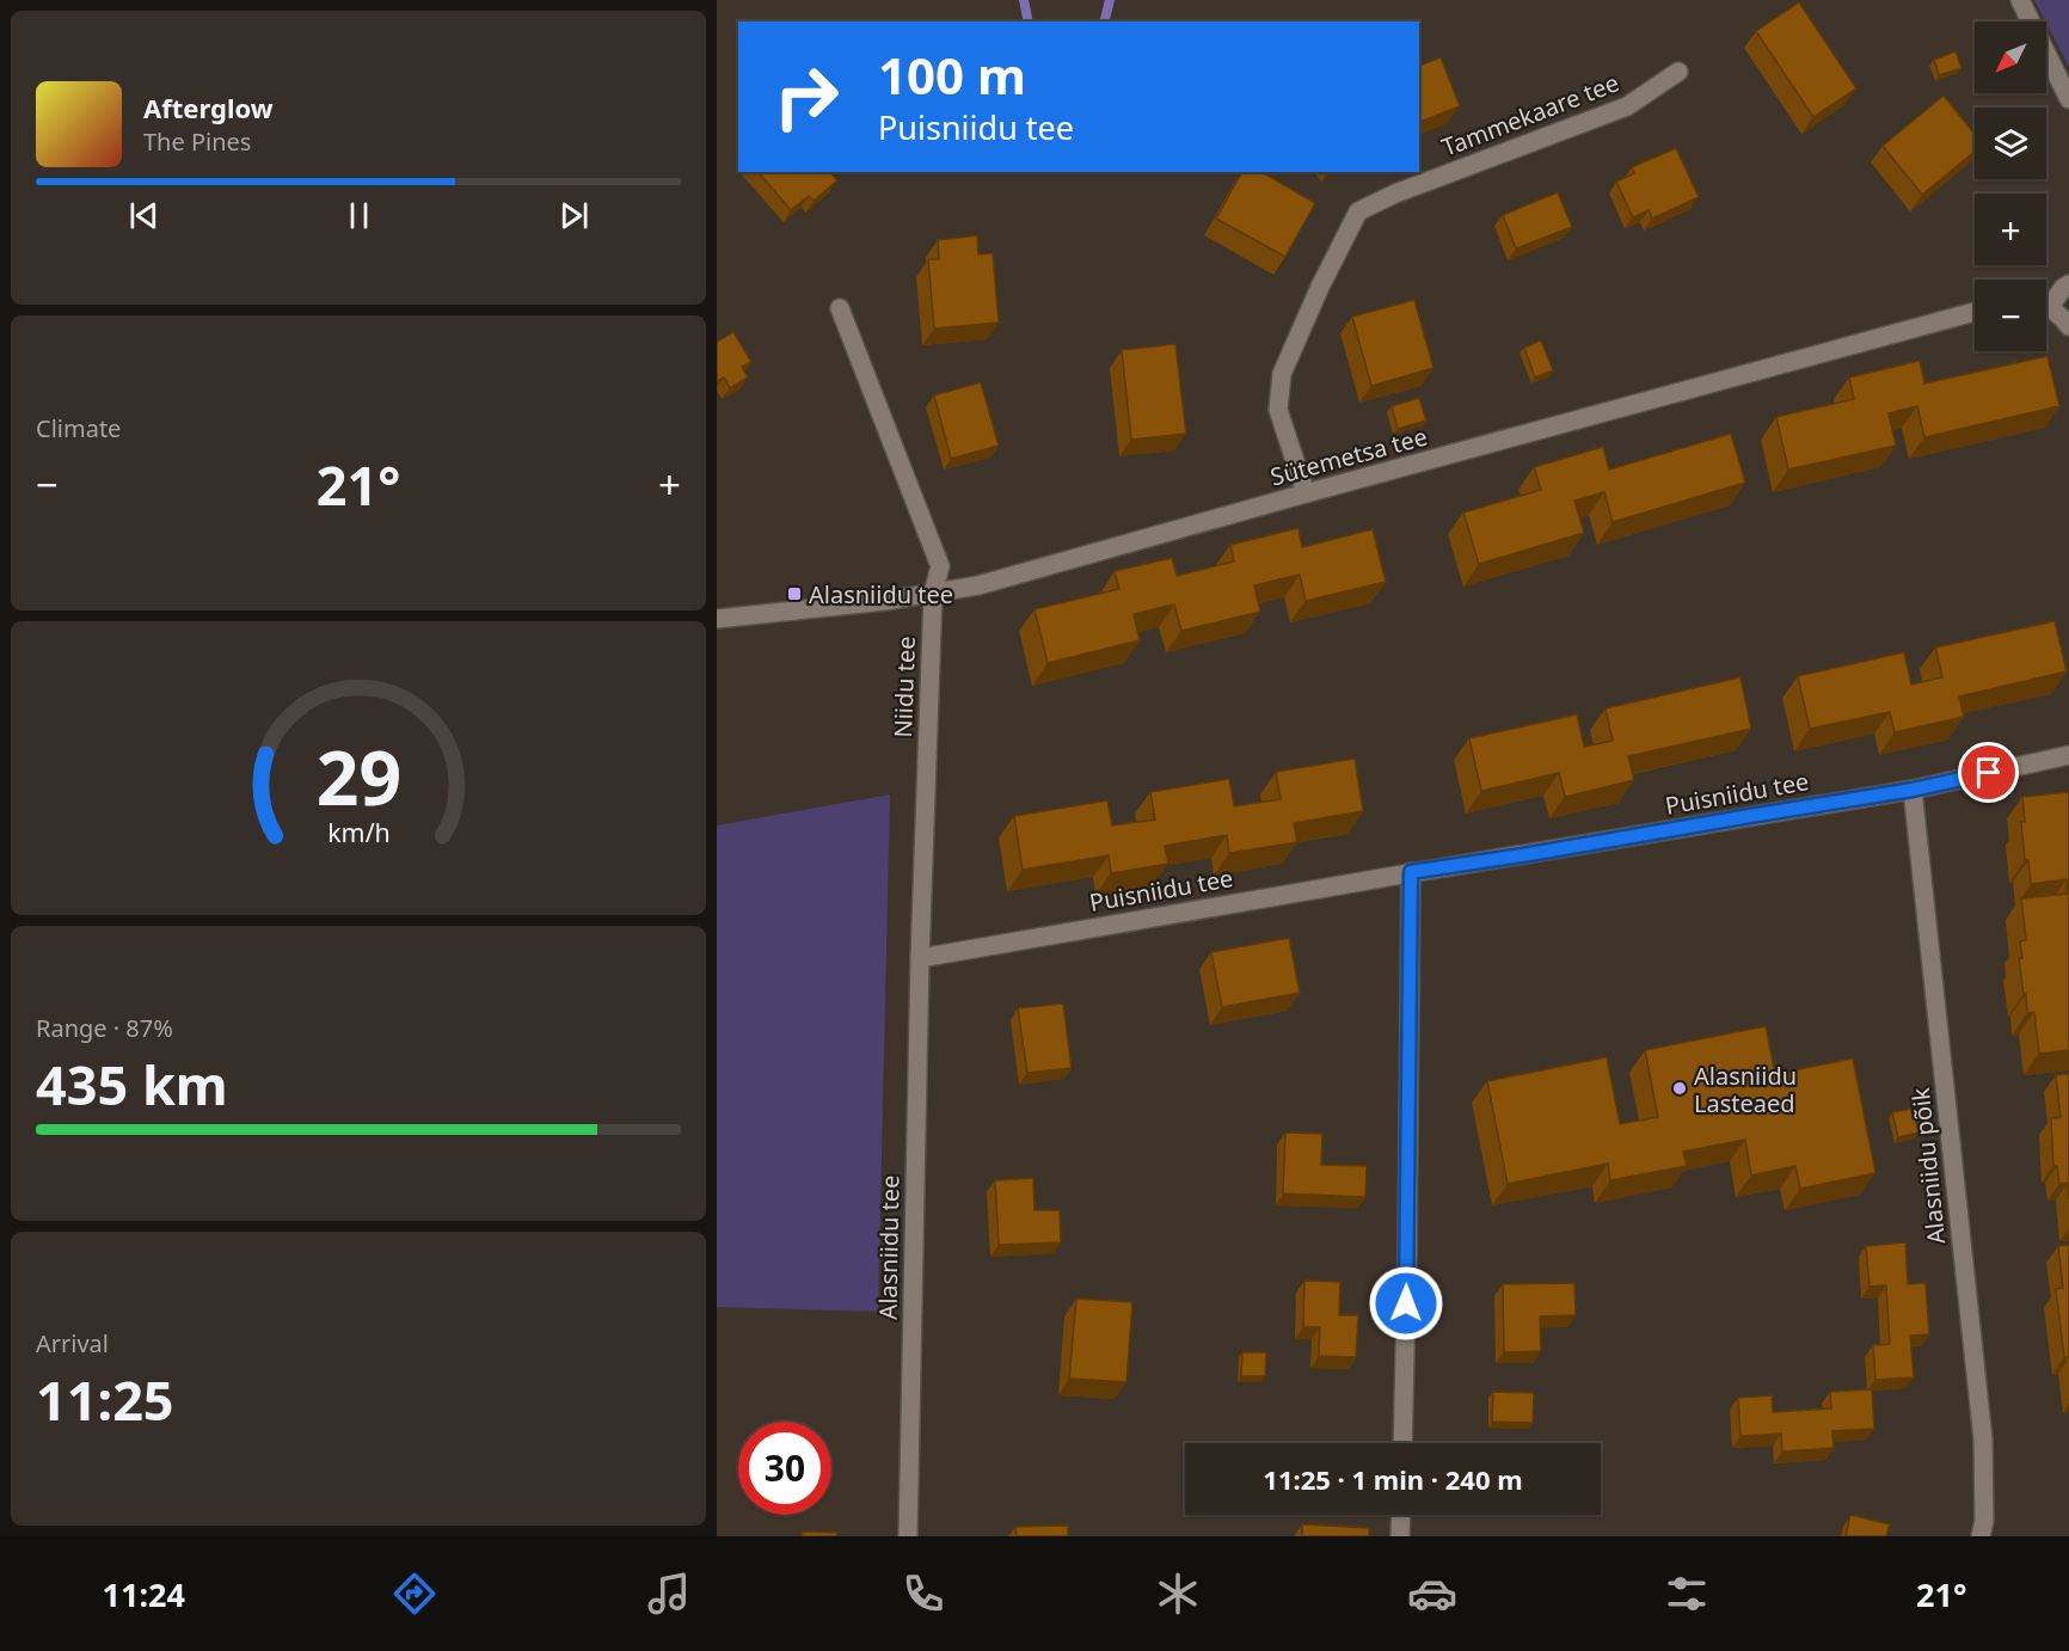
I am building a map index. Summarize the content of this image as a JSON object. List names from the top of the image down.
{
  "streets": {
    "street": [
      "Tammekaare tee",
      "Sütemetsa tee",
      "Niidu tee",
      "Puisniidu tee",
      "Alasniidu põik",
      "Alasniidu tee"
    ]
  },
  "crossings": [
    ["Tammekaare tee", "Sütemetsa tee"],
    ["Sütemetsa tee", "Niidu tee"],
    ["Niidu tee", "Puisniidu tee"],
    ["Niidu tee", "Alasniidu tee"],
    ["Puisniidu tee", "Alasniidu põik"],
    ["Puisniidu tee", "Alasniidu tee"]
  ],
  "places": {
    "transit": ["Alasniidu tee"],
    "other": ["Alasniidu Lasteaed"]
  },
  "north": "bottom left",
  "page": {
    "map_buttons": ["+", "−"],
    "turn": ["100 m", "Puisniidu tee"],
    "song": ["Afterglow", "The Pines"],
    "tile": [
      "Climate",
      ["Range · 87%", "435 km"],
      ["Arrival", "11:25"]
    ],
    "heat": ["−", "21°", "+"],
    "limit": "30",
    "trip": "11:25 · 1 min · 240 m",
    "tabs": ["11:24", "21°"],
    "gauge": ["29", "km/h"]
  }
}
